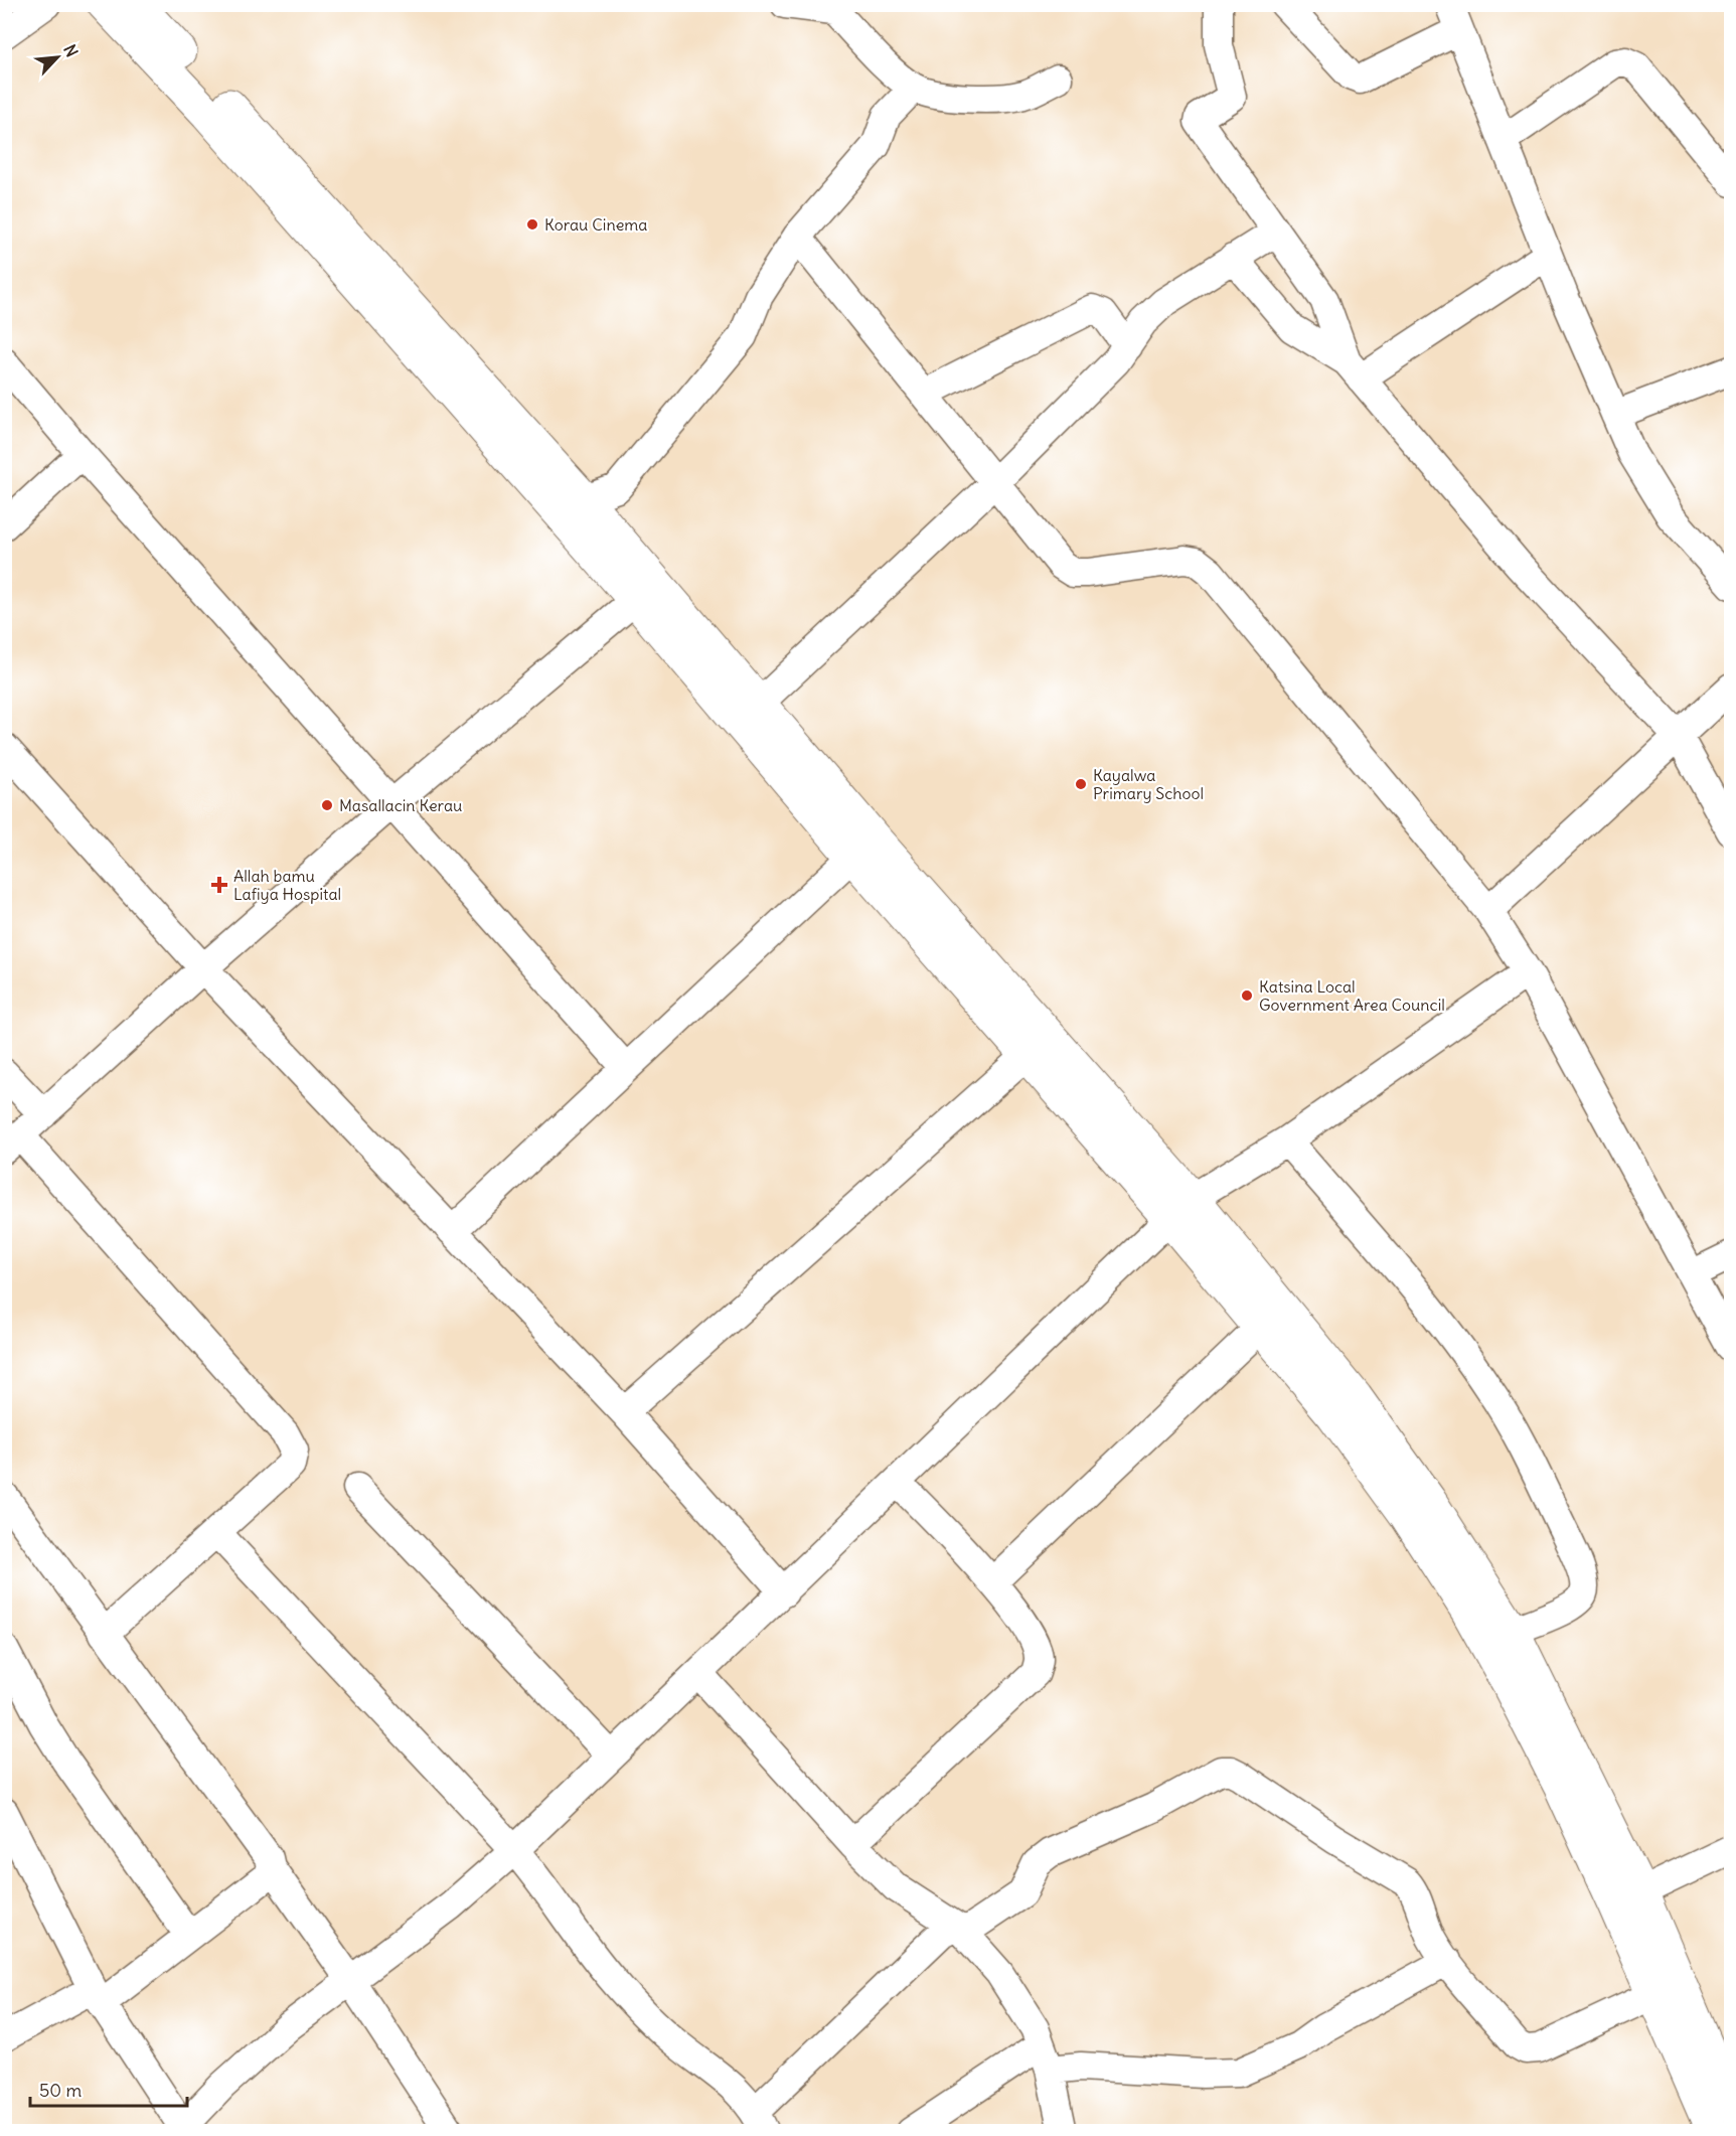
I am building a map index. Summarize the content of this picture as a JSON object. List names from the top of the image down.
{
  "places": {
    "other": [
      "Korau Cinema",
      "Kayalwa Primary School",
      "Masallacin Kerau",
      "Katsina Local Government Area Council"
    ],
    "health": ["Allah bamu Lafiya Hospital"]
  },
  "scale_bar": "50 m",
  "north": "top right"
}
